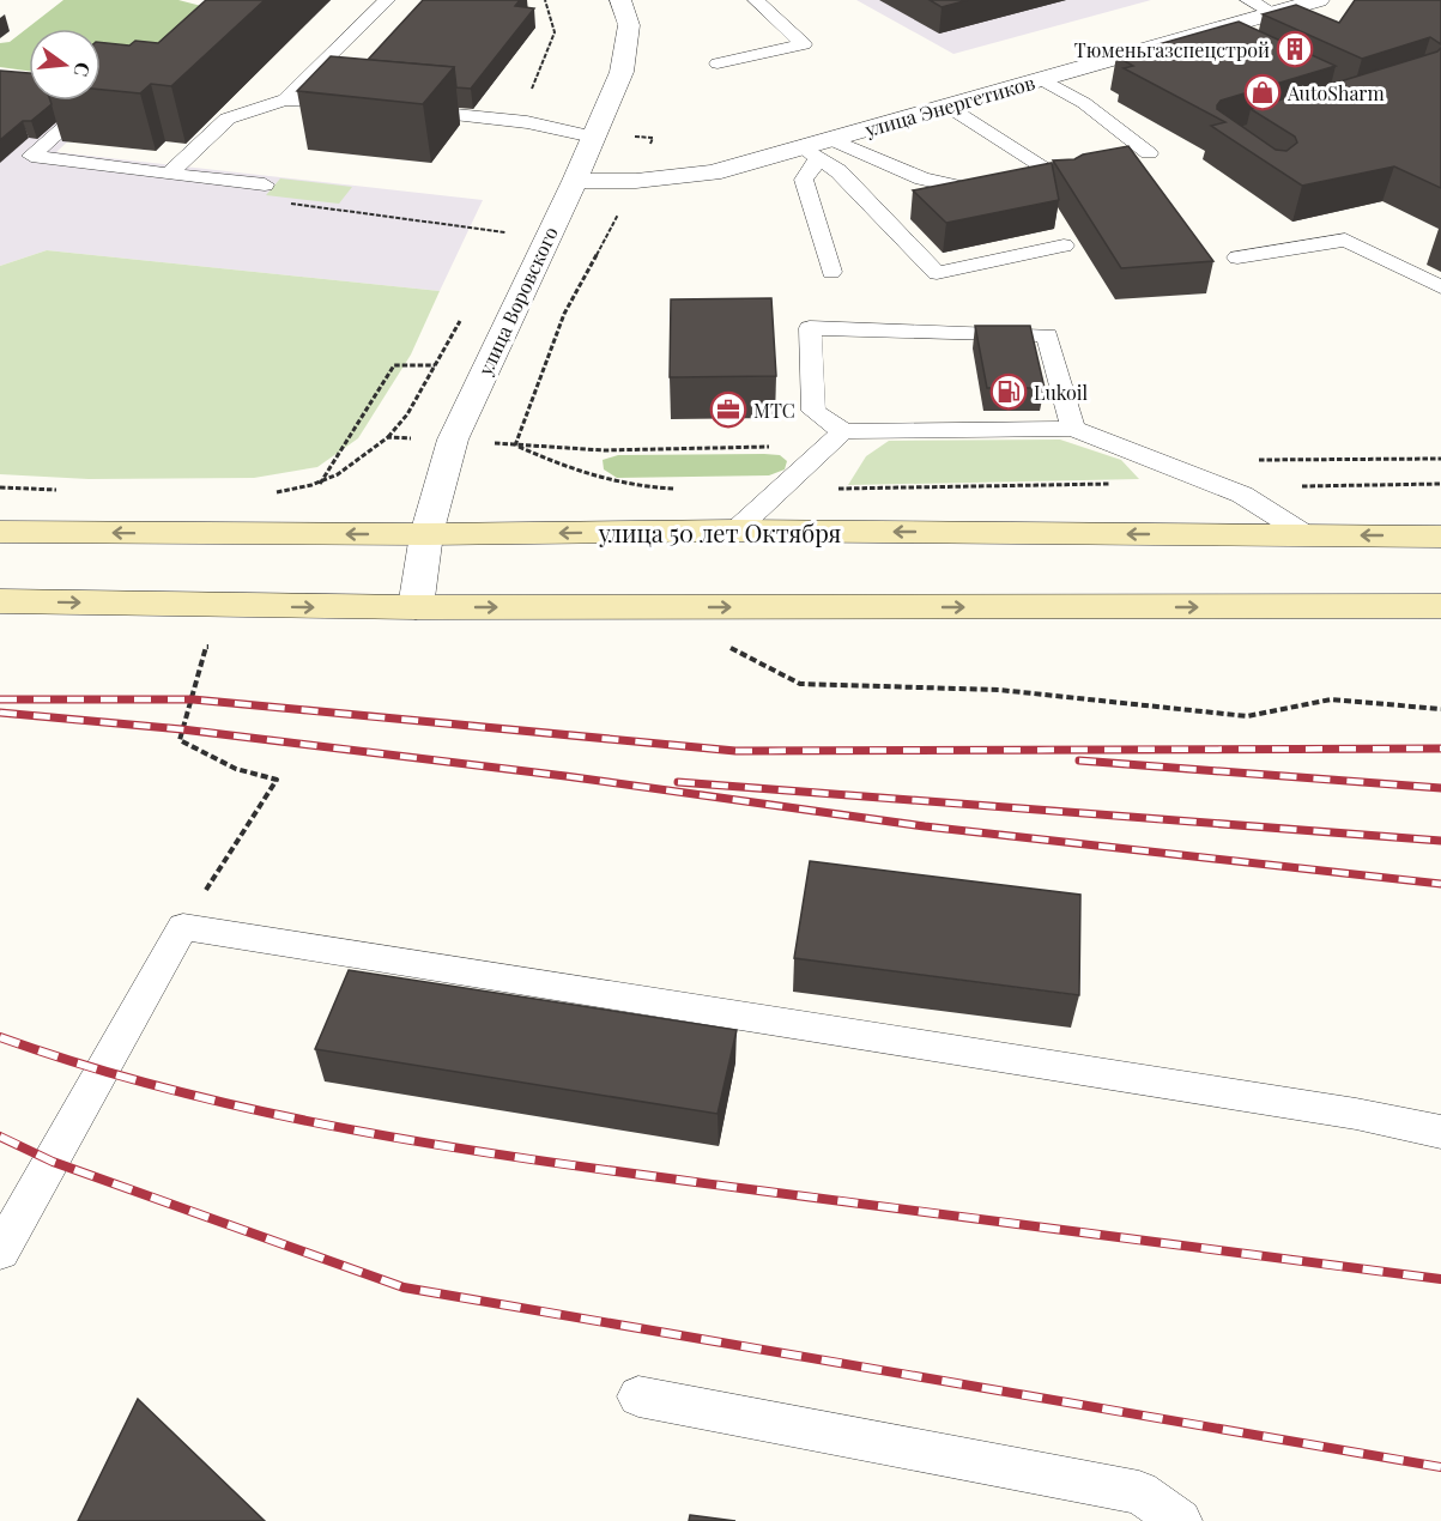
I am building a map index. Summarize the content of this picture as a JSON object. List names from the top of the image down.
{
  "streets": {
    "main road": ["улица 50 лет Октября"],
    "street": ["улица Энергетиков", "улица Воровского"]
  },
  "crossings": [
    ["улица Энергетиков", "улица Воровского"],
    ["улица Воровского", "улица 50 лет Октября"]
  ],
  "places": {
    "building": ["Тюменьгазспецстрой"],
    "shop": ["AutoSharm"],
    "fuel station": ["Lukoil"],
    "office": ["МТС"]
  },
  "north": "right"
}
